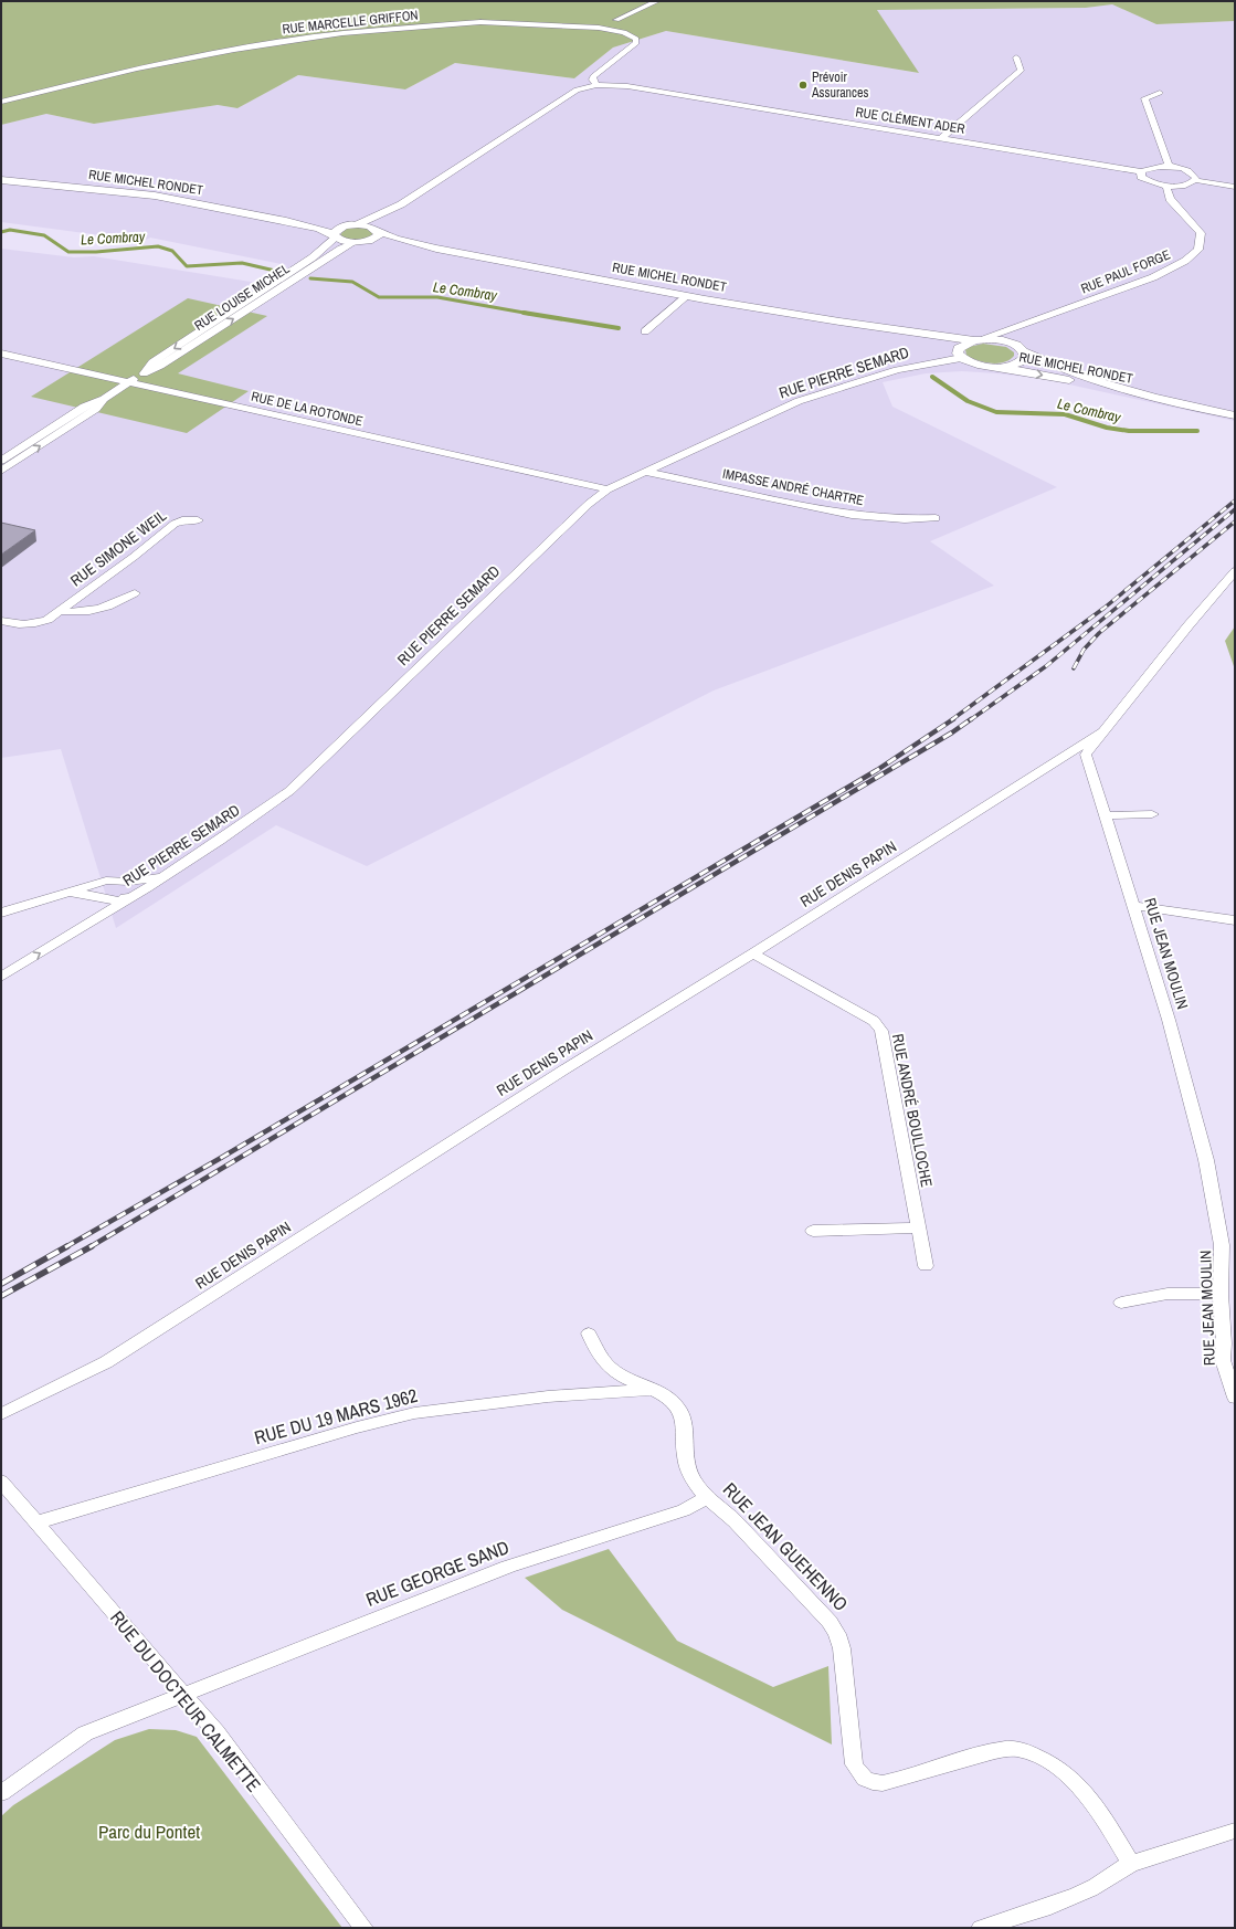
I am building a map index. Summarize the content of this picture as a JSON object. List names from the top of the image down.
{
  "streets": {
    "street": [
      "RUE MARCELLE GRIFFON",
      "RUE CLÉMENT ADER",
      "RUE MICHEL RONDET",
      "RUE PAUL FORGE",
      "RUE LOUISE MICHEL",
      "RUE PIERRE SEMARD",
      "RUE DE LA ROTONDE",
      "IMPASSE ANDRÉ CHARTRE",
      "RUE SIMONE WEIL",
      "RUE DENIS PAPIN",
      "RUE JEAN MOULIN",
      "RUE ANDRÉ BOULLOCHE",
      "RUE DU 19 MARS 1962",
      "RUE JEAN GUEHENNO",
      "RUE GEORGE SAND",
      "RUE DU DOCTEUR CALMETTE"
    ]
  },
  "crossings": [
    ["RUE MARCELLE GRIFFON", "RUE CLÉMENT ADER"],
    ["RUE MICHEL RONDET", "RUE PAUL FORGE"],
    ["RUE MICHEL RONDET", "RUE LOUISE MICHEL"],
    ["RUE MICHEL RONDET", "RUE PIERRE SEMARD"],
    ["RUE LOUISE MICHEL", "RUE DE LA ROTONDE"],
    ["RUE PIERRE SEMARD", "RUE DE LA ROTONDE"],
    ["RUE PIERRE SEMARD", "IMPASSE ANDRÉ CHARTRE"],
    ["RUE DENIS PAPIN", "RUE JEAN MOULIN"],
    ["RUE DENIS PAPIN", "RUE ANDRÉ BOULLOCHE"],
    ["RUE DU 19 MARS 1962", "RUE JEAN GUEHENNO"],
    ["RUE DU 19 MARS 1962", "RUE DU DOCTEUR CALMETTE"],
    ["RUE JEAN GUEHENNO", "RUE GEORGE SAND"],
    ["RUE GEORGE SAND", "RUE DU DOCTEUR CALMETTE"]
  ],
  "water": ["Le Combray"],
  "parks": ["Parc du Pontet"],
  "places": ["Prévoir Assurances"]
}
